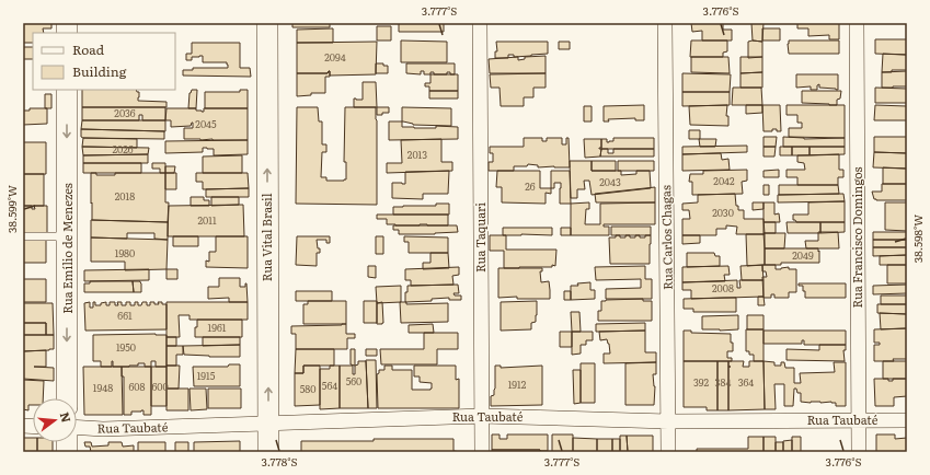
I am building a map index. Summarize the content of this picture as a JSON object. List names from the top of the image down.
{
  "streets": {
    "street": [
      "Rua Vital Brasil",
      "Rua Taquari",
      "Rua Carlos Chagas",
      "Rua Francisco Domingos",
      "Rua Emílio de Menezes",
      "Rua Taubaté"
    ]
  },
  "crossings": [
    ["Rua Vital Brasil", "Rua Taubaté"],
    ["Rua Taquari", "Rua Taubaté"],
    ["Rua Carlos Chagas", "Rua Taubaté"],
    ["Rua Francisco Domingos", "Rua Taubaté"]
  ],
  "one_way": ["Rua Vital Brasil", "Rua Emílio de Menezes"],
  "house_numbers": [
    "2094",
    "2036",
    "2045",
    "2026",
    "2013",
    "2042",
    "2043",
    "26",
    "2018",
    "2030",
    "2011",
    "1980",
    "2049",
    "2008",
    "661",
    "1961",
    "1950",
    "1915",
    "560",
    "392",
    "384",
    "364",
    "1912",
    "564",
    "608",
    "600",
    "1948",
    "580"
  ],
  "legend": ["Road", "Building"],
  "north": "right",
  "coordinates": [
    "3.777°S",
    "3.776°S",
    "38.599°W",
    "38.598°W",
    "3.778°S"
  ]
}
